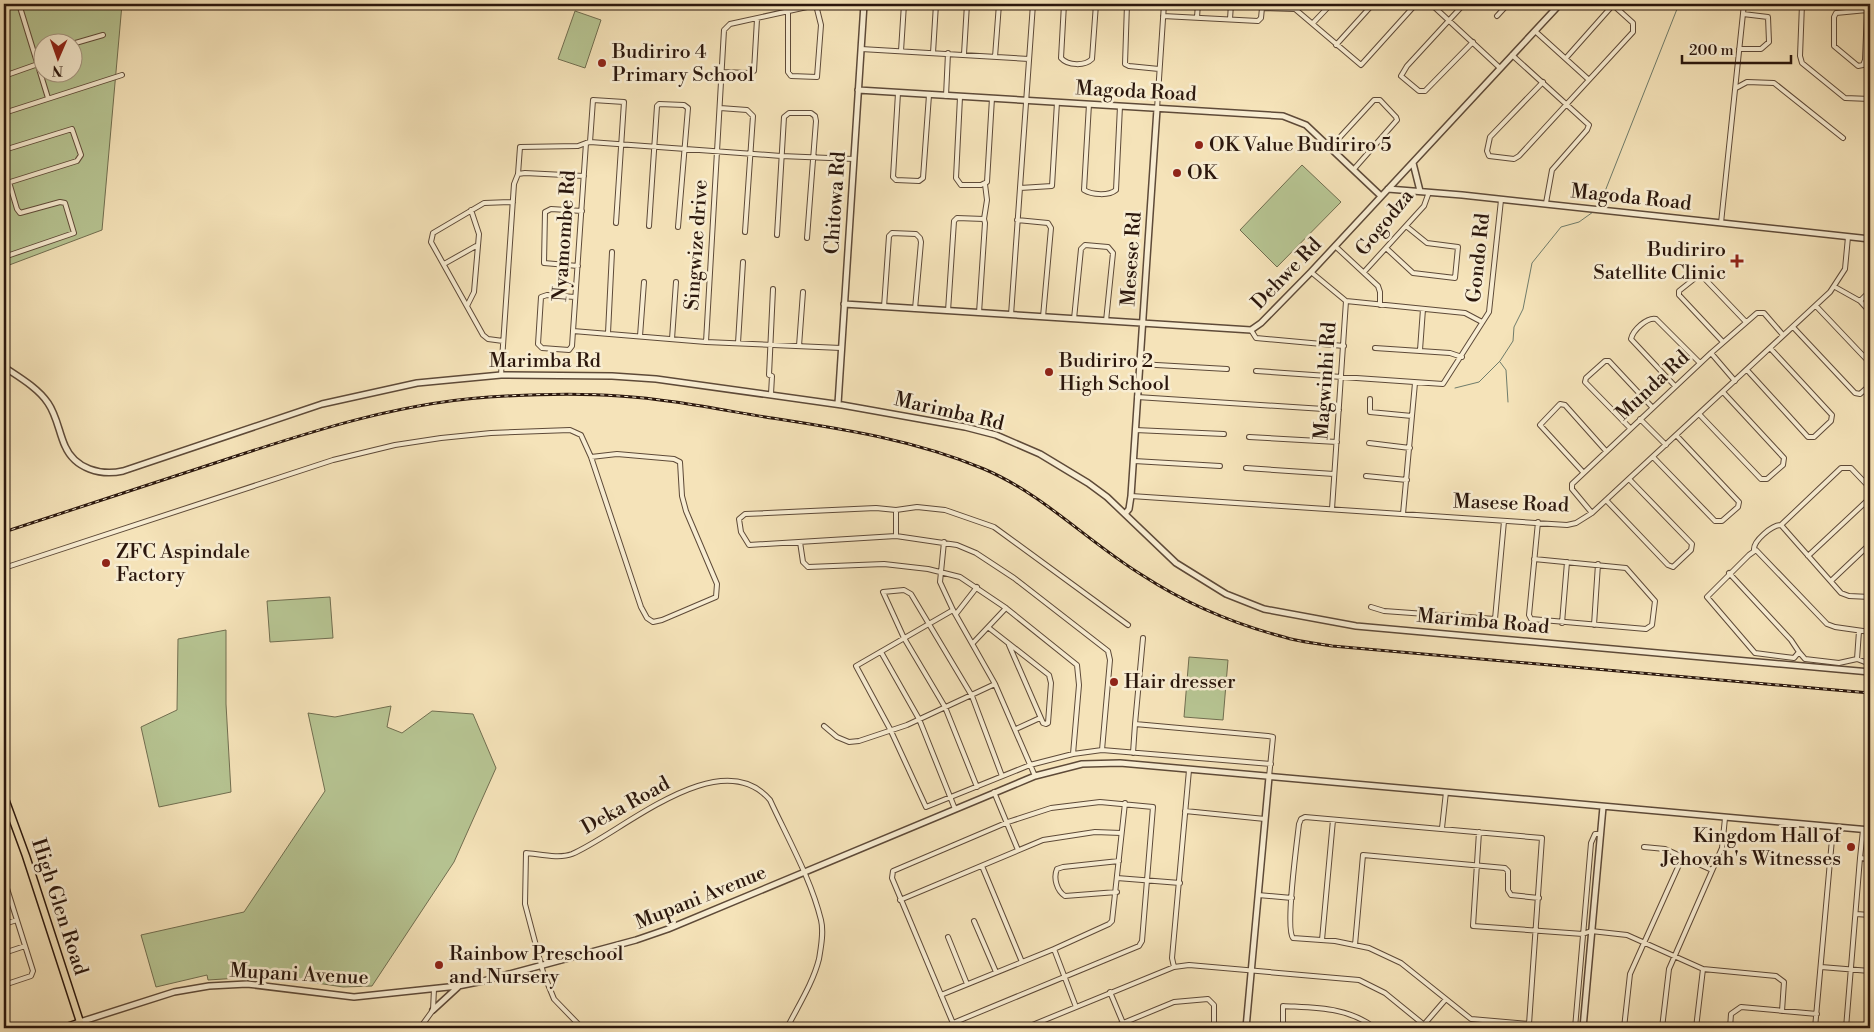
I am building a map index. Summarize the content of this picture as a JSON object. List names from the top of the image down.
{
  "streets": {
    "main road": ["High Glen Road"],
    "street": [
      "Magoda Road",
      "Chitowa Rd",
      "Gogodza",
      "Nyamombe Rd",
      "Singwize drive",
      "Gondo Rd",
      "Mesese Rd",
      "Dehwe Rd",
      "Marimba Rd",
      "Magwinhi Rd",
      "Munda Rd",
      "Masese Road",
      "Marimba Road",
      "Deka Road",
      "Mupani Avenue"
    ]
  },
  "crossings": [
    ["Magoda Road", "Chitowa Rd"],
    ["Magoda Road", "Gogodza"],
    ["Magoda Road", "Gondo Rd"],
    ["Magoda Road", "Mesese Rd"],
    ["Magoda Road", "Dehwe Rd"],
    ["Magoda Road", "Masese Road"],
    ["Chitowa Rd", "Nyamombe Rd"],
    ["Chitowa Rd", "Dehwe Rd"],
    ["Chitowa Rd", "Marimba Rd"],
    ["Nyamombe Rd", "Singwize drive"],
    ["Gondo Rd", "Magwinhi Rd"],
    ["Mesese Rd", "Dehwe Rd"],
    ["Mesese Rd", "Marimba Rd"],
    ["Mesese Rd", "Masese Road"],
    ["Mesese Rd", "Marimba Road"],
    ["Dehwe Rd", "Magwinhi Rd"],
    ["Marimba Rd", "Marimba Road"],
    ["Magwinhi Rd", "Masese Road"],
    ["Munda Rd", "Masese Road"],
    ["Deka Road", "Mupani Avenue"],
    ["Mupani Avenue", "High Glen Road"]
  ],
  "places": {
    "other": [
      "Budiriro 4 Primary School",
      "OK Value Budiriro 5",
      "OK",
      "Budiriro 2 High School",
      "ZFC Aspindale Factory",
      "Hair dresser",
      "Kingdom Hall of Jehovah's Witnesses",
      "Rainbow Preschool and Nursery"
    ],
    "health": ["Budiriro Satellite Clinic"]
  },
  "scale_bar": "200 m",
  "north": "bottom"
}
